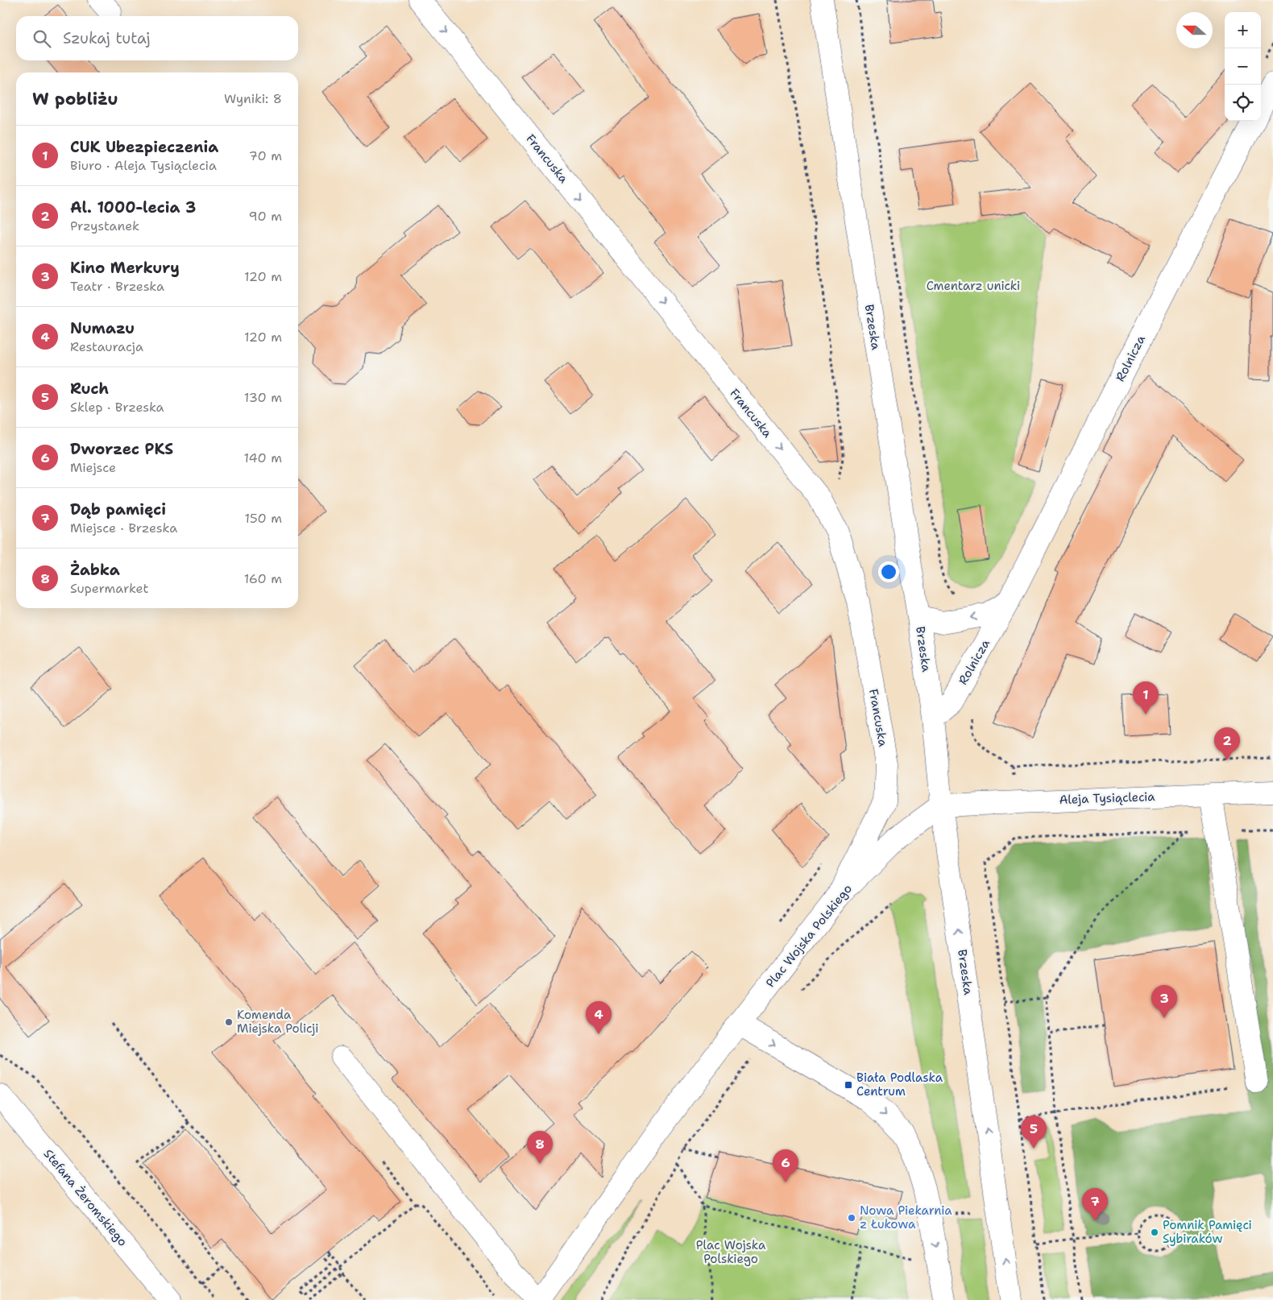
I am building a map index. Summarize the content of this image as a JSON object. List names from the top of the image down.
{
  "streets": {
    "street": [
      "Francuska",
      "Brzeska",
      "Rolnicza",
      "Aleja Tysiąclecia",
      "Plac Wojska Polskiego",
      "Stefana Żeromskiego"
    ]
  },
  "crossings": [
    ["Francuska", "Plac Wojska Polskiego"],
    ["Brzeska", "Rolnicza"],
    ["Brzeska", "Aleja Tysiąclecia"],
    ["Brzeska", "Plac Wojska Polskiego"],
    ["Aleja Tysiąclecia", "Plac Wojska Polskiego"]
  ],
  "one_way": ["Francuska", "Brzeska"],
  "parks": ["Cmentarz unicki", "Plac Wojska Polskiego"],
  "places": {
    "other": ["Komenda Miejska Policji", "Nowa Piekarnia z Łukowa", "Pomnik Pamięci Sybiraków"],
    "transit": ["Biała Podlaska Centrum"]
  },
  "north": "left",
  "page": {
    "map_buttons": ["+", "−"],
    "search": "Szukaj tutaj",
    "heading": ["W pobliżu", "Wyniki: 8"],
    "list": [
      {
        "mark": "1",
        "name": "CUK Ubezpieczenia",
        "note": "Biuro · Aleja Tysiąclecia",
        "value": "70 m"
      },
      {
        "mark": "2",
        "name": "Al. 1000-lecia 3",
        "note": "Przystanek",
        "value": "90 m"
      },
      {
        "mark": "3",
        "name": "Kino Merkury",
        "note": "Teatr · Brzeska",
        "value": "120 m"
      },
      {
        "mark": "4",
        "name": "Numazu",
        "note": "Restauracja",
        "value": "120 m"
      },
      {
        "mark": "5",
        "name": "Ruch",
        "note": "Sklep · Brzeska",
        "value": "130 m"
      },
      {
        "mark": "6",
        "name": "Dworzec PKS",
        "note": "Miejsce",
        "value": "140 m"
      },
      {
        "mark": "7",
        "name": "Dąb pamięci",
        "note": "Miejsce · Brzeska",
        "value": "150 m"
      },
      {
        "mark": "8",
        "name": "Żabka",
        "note": "Supermarket",
        "value": "160 m"
      }
    ],
    "pins": [
      "1",
      "2",
      "3",
      "4",
      "5",
      "8",
      "6",
      "7"
    ]
  }
}
